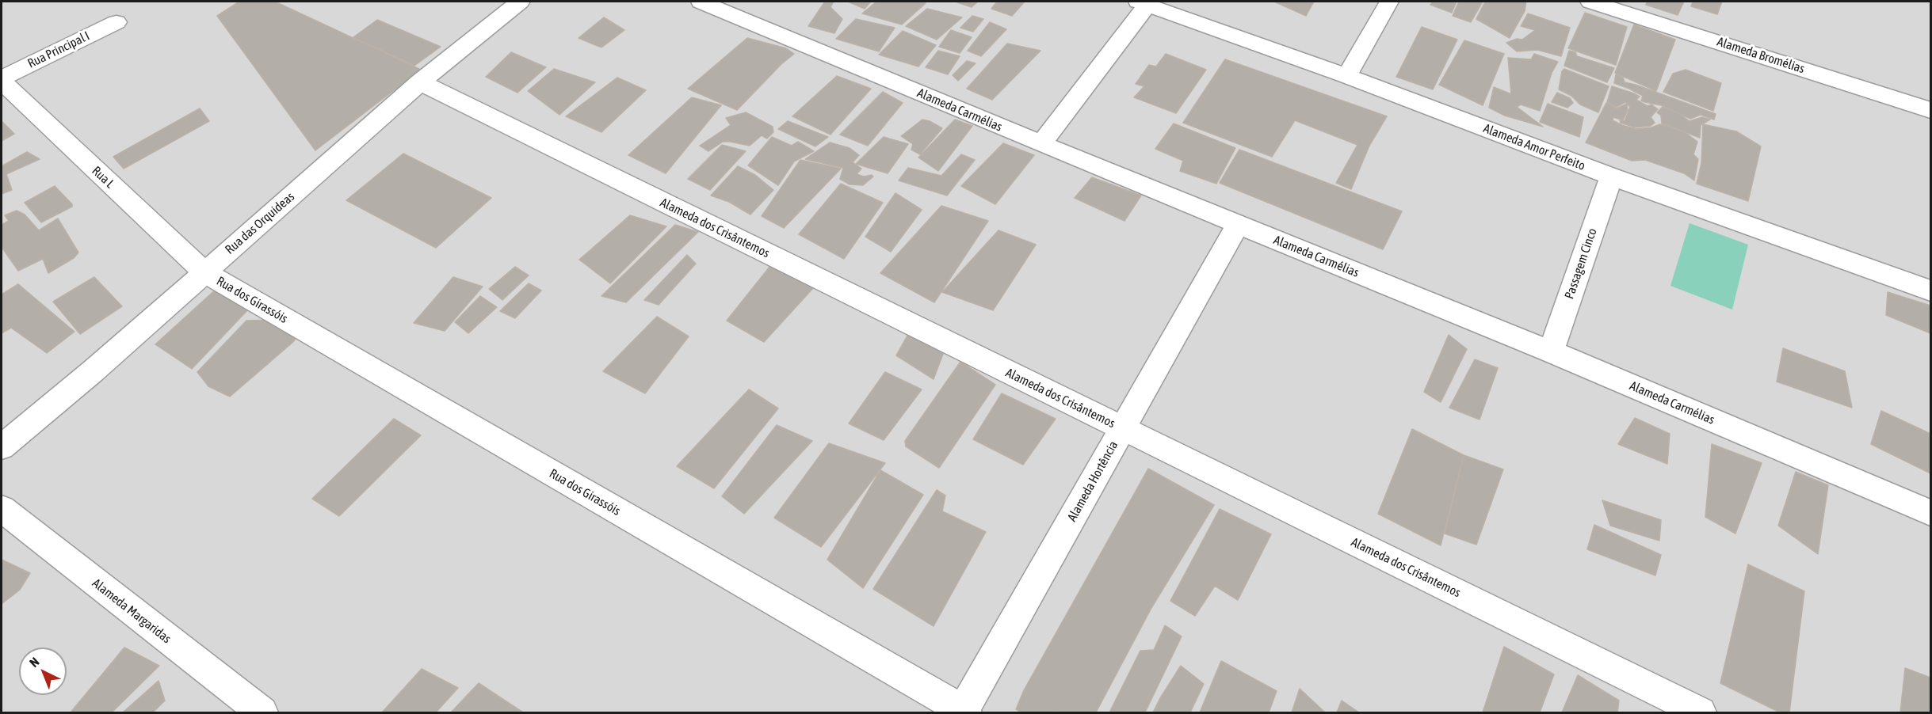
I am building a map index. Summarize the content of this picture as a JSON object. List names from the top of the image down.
{
  "streets": {
    "street": [
      "Rua Principal I",
      "Alameda Bromélias",
      "Alameda Carmélias",
      "Alameda Amor Perfeito",
      "Rua L",
      "Rua das Orquideas",
      "Alameda dos Crisântemos",
      "Passagem Cinco",
      "Rua dos Girassóis",
      "Alameda Hortência",
      "Alameda Margaridas"
    ]
  },
  "crossings": [
    ["Rua Principal I", "Rua L"],
    ["Alameda Carmélias", "Passagem Cinco"],
    ["Alameda Carmélias", "Alameda Hortência"],
    ["Alameda Amor Perfeito", "Passagem Cinco"],
    ["Rua L", "Rua das Orquideas"],
    ["Rua L", "Rua dos Girassóis"],
    ["Rua das Orquideas", "Alameda dos Crisântemos"],
    ["Rua das Orquideas", "Rua dos Girassóis"],
    ["Alameda dos Crisântemos", "Alameda Hortência"],
    ["Rua dos Girassóis", "Alameda Hortência"]
  ],
  "north": "top left"
}
